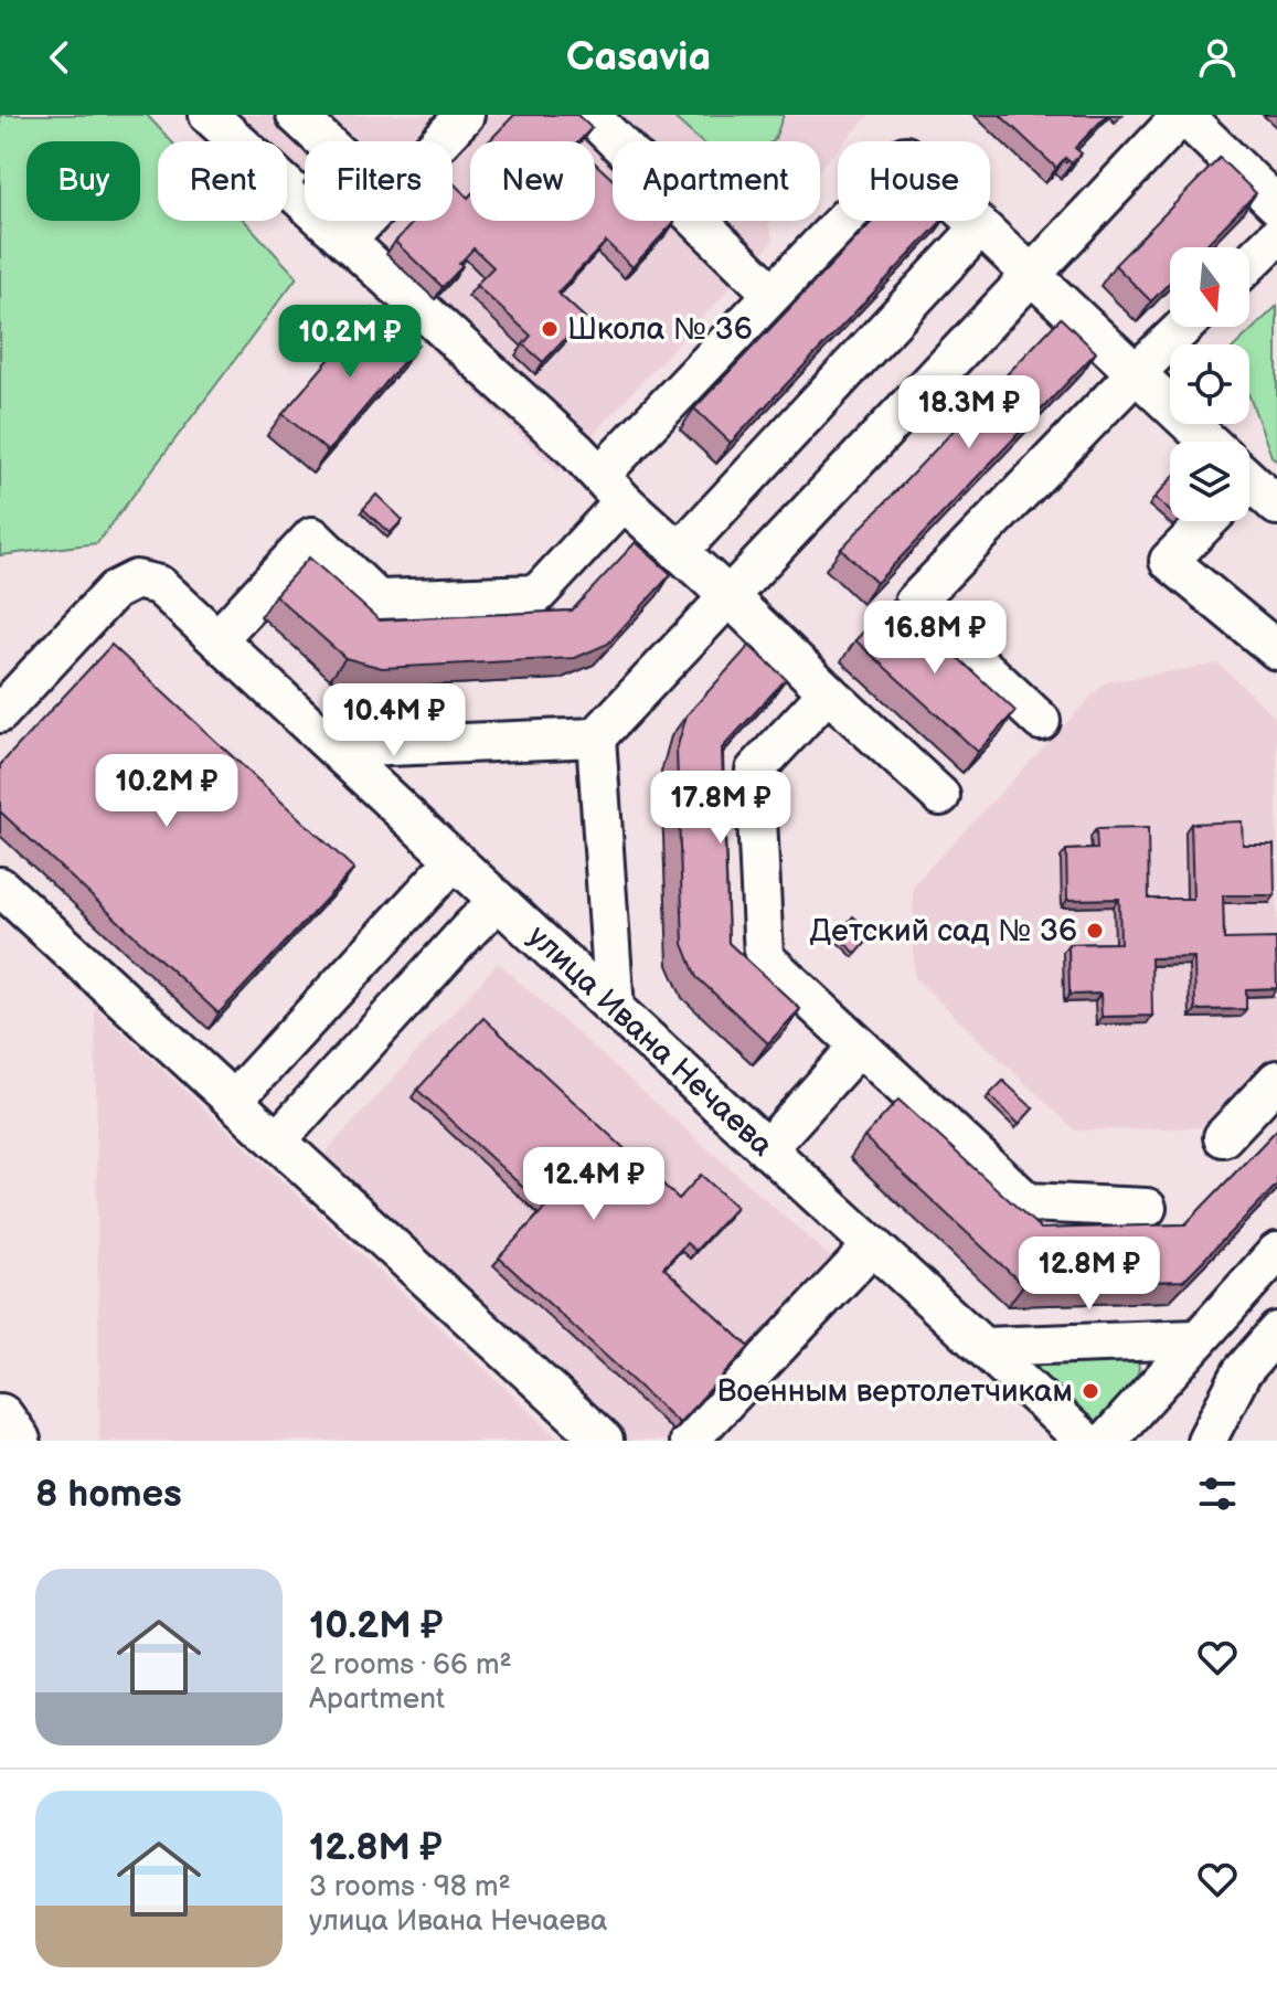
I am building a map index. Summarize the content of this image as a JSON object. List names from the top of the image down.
{
  "streets": {
    "street": ["улица Ивана Нечаева"]
  },
  "places": ["Школа № 36", "Детский сад № 36", "Военным вертолетчикам"],
  "north": "bottom",
  "page": {
    "header": "Casavia",
    "chip": [
      "Buy",
      "Rent",
      "Filters",
      "New",
      "Apartment",
      "House"
    ],
    "price": [
      "10.2M ₽",
      "18.3M ₽",
      "16.8M ₽",
      "10.4M ₽",
      "10.2M ₽",
      "17.8M ₽",
      "12.4M ₽",
      "12.8M ₽"
    ],
    "heading": "8 homes",
    "list": [
      {
        "name": "10.2M ₽",
        "note": "2 rooms · 66 m² · Apartment"
      },
      {
        "name": "12.8M ₽",
        "note": "3 rooms · 98 m² · улица Ивана Нечаева"
      }
    ]
  }
}
